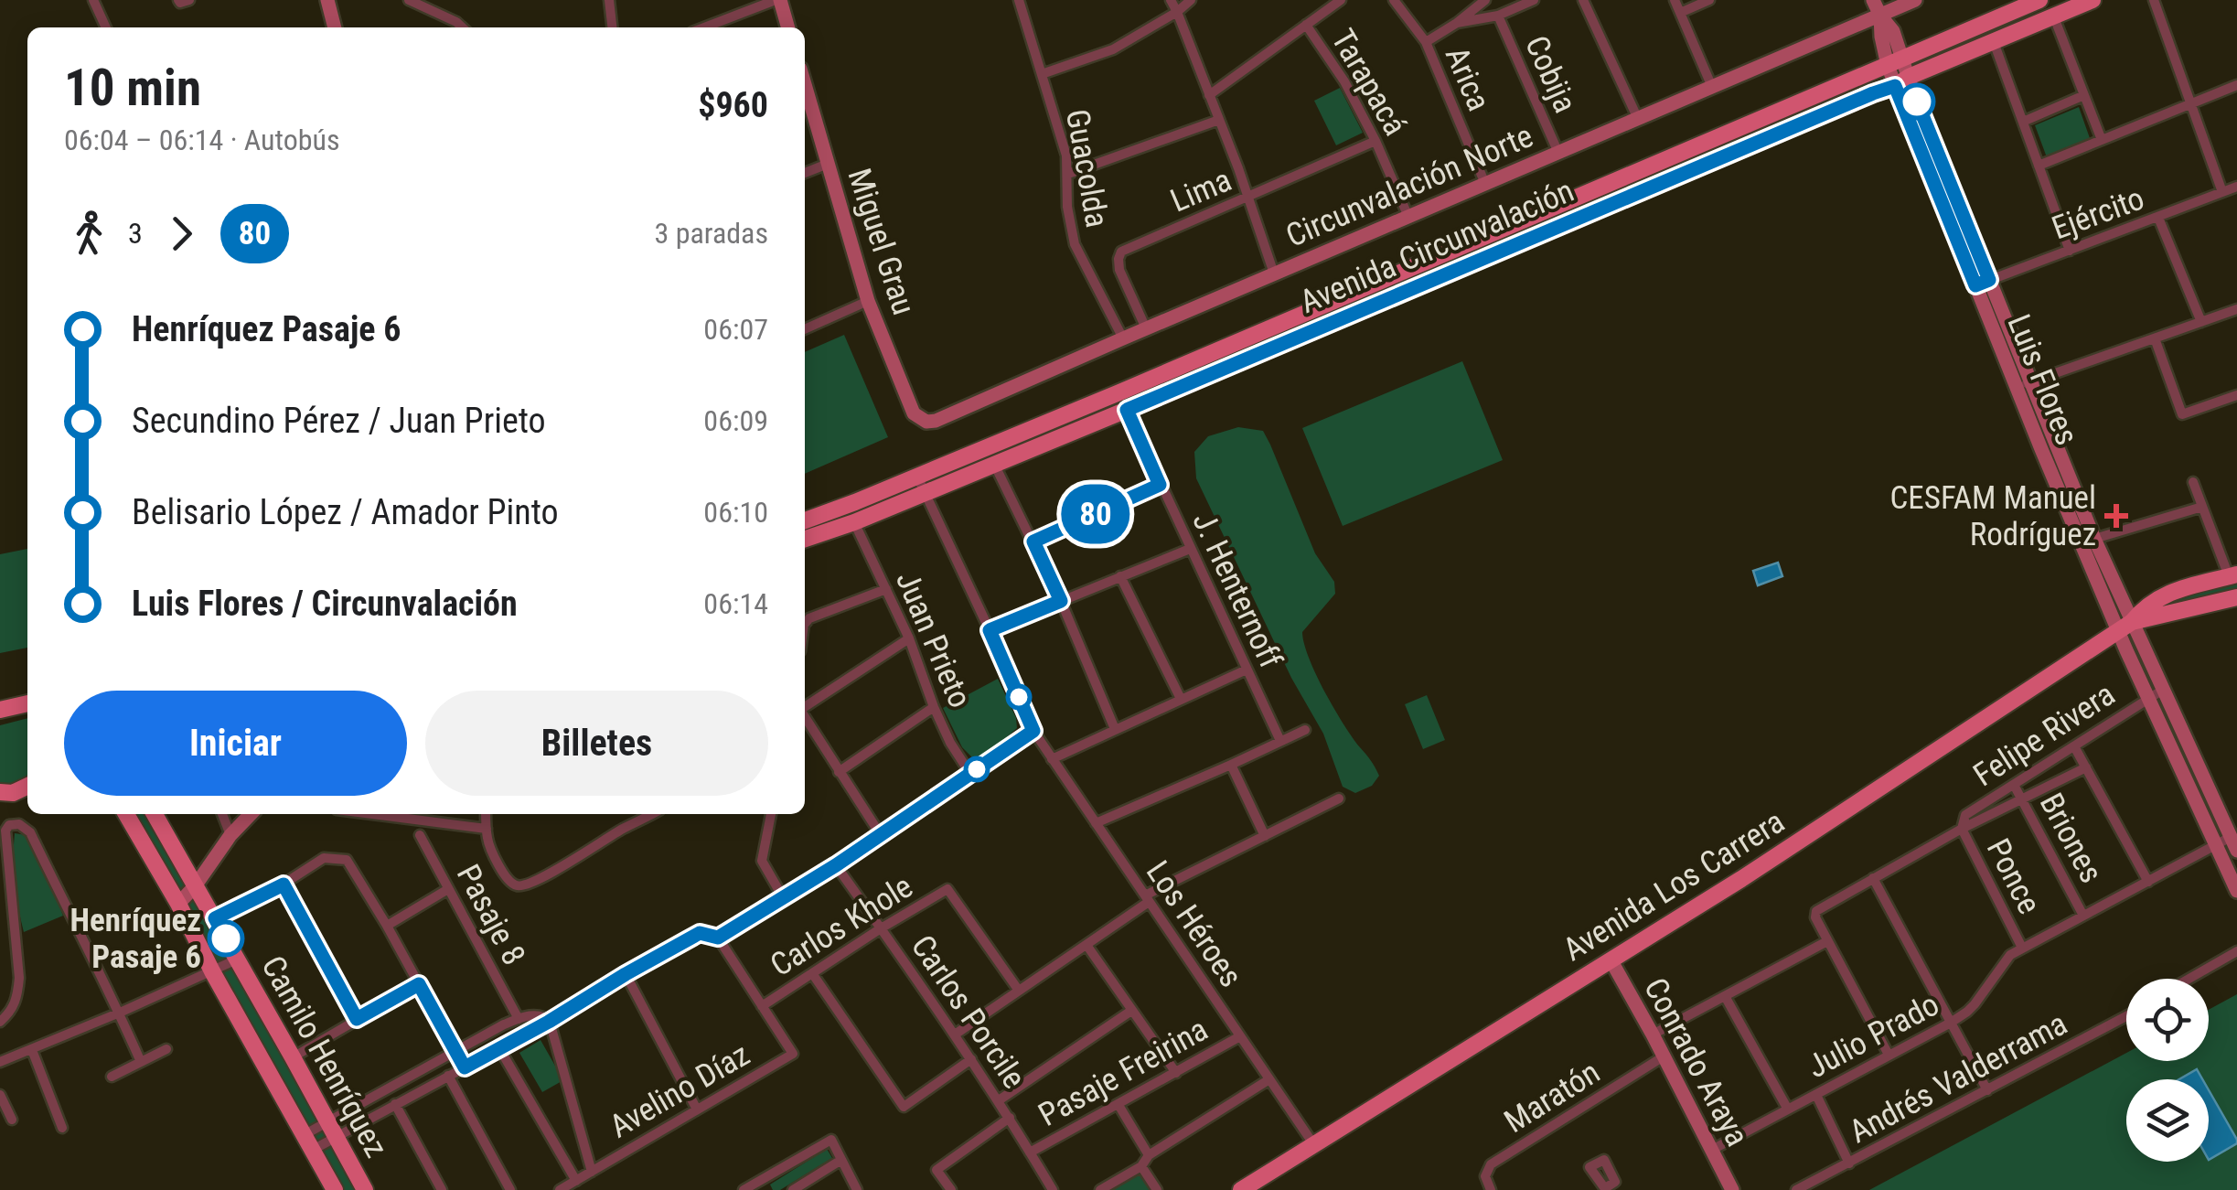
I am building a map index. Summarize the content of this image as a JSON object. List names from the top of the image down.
{
  "streets": {
    "main road": ["Avenida Circunvalación", "Avenida Los Carrera", "Camilo Henríquez"],
    "street": [
      "Cobija",
      "Arica",
      "Tarapacá",
      "Guacolda",
      "Circunvalación Norte",
      "Lima",
      "Ejército",
      "Miguel Grau",
      "Luis Flores",
      "J. Henternoff",
      "Juan Prieto",
      "Felipe Rivera",
      "Briones",
      "Ponce",
      "Pasaje 8",
      "Los Héroes",
      "Carlos Khole",
      "Carlos Porcile",
      "Julio Prado",
      "Conrado Araya",
      "Pasaje Freirina",
      "Andrés Valderrama",
      "Avelino Díaz",
      "Maratón"
    ]
  },
  "crossings": [
    ["Cobija", "Circunvalación Norte"],
    ["Arica", "Circunvalación Norte"],
    ["Tarapacá", "Circunvalación Norte"],
    ["Tarapacá", "Lima"],
    ["Guacolda", "Circunvalación Norte"],
    ["Circunvalación Norte", "Lima"],
    ["Circunvalación Norte", "Miguel Grau"],
    ["Circunvalación Norte", "Luis Flores"],
    ["Ejército", "Luis Flores"],
    ["Avenida Circunvalación", "Luis Flores"],
    ["Avenida Circunvalación", "J. Henternoff"],
    ["Avenida Circunvalación", "Juan Prieto"],
    ["Avenida Circunvalación", "Los Héroes"],
    ["Luis Flores", "Felipe Rivera"],
    ["Luis Flores", "Avenida Los Carrera"],
    ["Luis Flores", "Julio Prado"],
    ["Felipe Rivera", "Briones"],
    ["Felipe Rivera", "Ponce"],
    ["Briones", "Julio Prado"],
    ["Ponce", "Julio Prado"],
    ["Avenida Los Carrera", "Los Héroes"],
    ["Avenida Los Carrera", "Conrado Araya"],
    ["Los Héroes", "Pasaje Freirina"],
    ["Carlos Khole", "Carlos Porcile"],
    ["Carlos Khole", "Avelino Díaz"],
    ["Carlos Porcile", "Pasaje Freirina"],
    ["Julio Prado", "Conrado Araya"],
    ["Conrado Araya", "Maratón"]
  ],
  "places": {
    "health": ["CESFAM Manuel Rodríguez"],
    "other": ["Henríquez Pasaje 6"]
  },
  "lines": ["bus line 80"],
  "page": {
    "on_map": "80",
    "heading": ["10 min", "06:04 – 06:14 · Autobús", "$960"],
    "legs": ["3", "80", "3 paradas"],
    "list": [
      {
        "name": "Henríquez Pasaje 6",
        "value": "06:07"
      },
      {
        "name": "Secundino Pérez / Juan Prieto",
        "value": "06:09"
      },
      {
        "name": "Belisario López / Amador Pinto",
        "value": "06:10"
      },
      {
        "name": "Luis Flores / Circunvalación",
        "value": "06:14"
      }
    ],
    "buttons": ["Iniciar", "Billetes"]
  }
}
